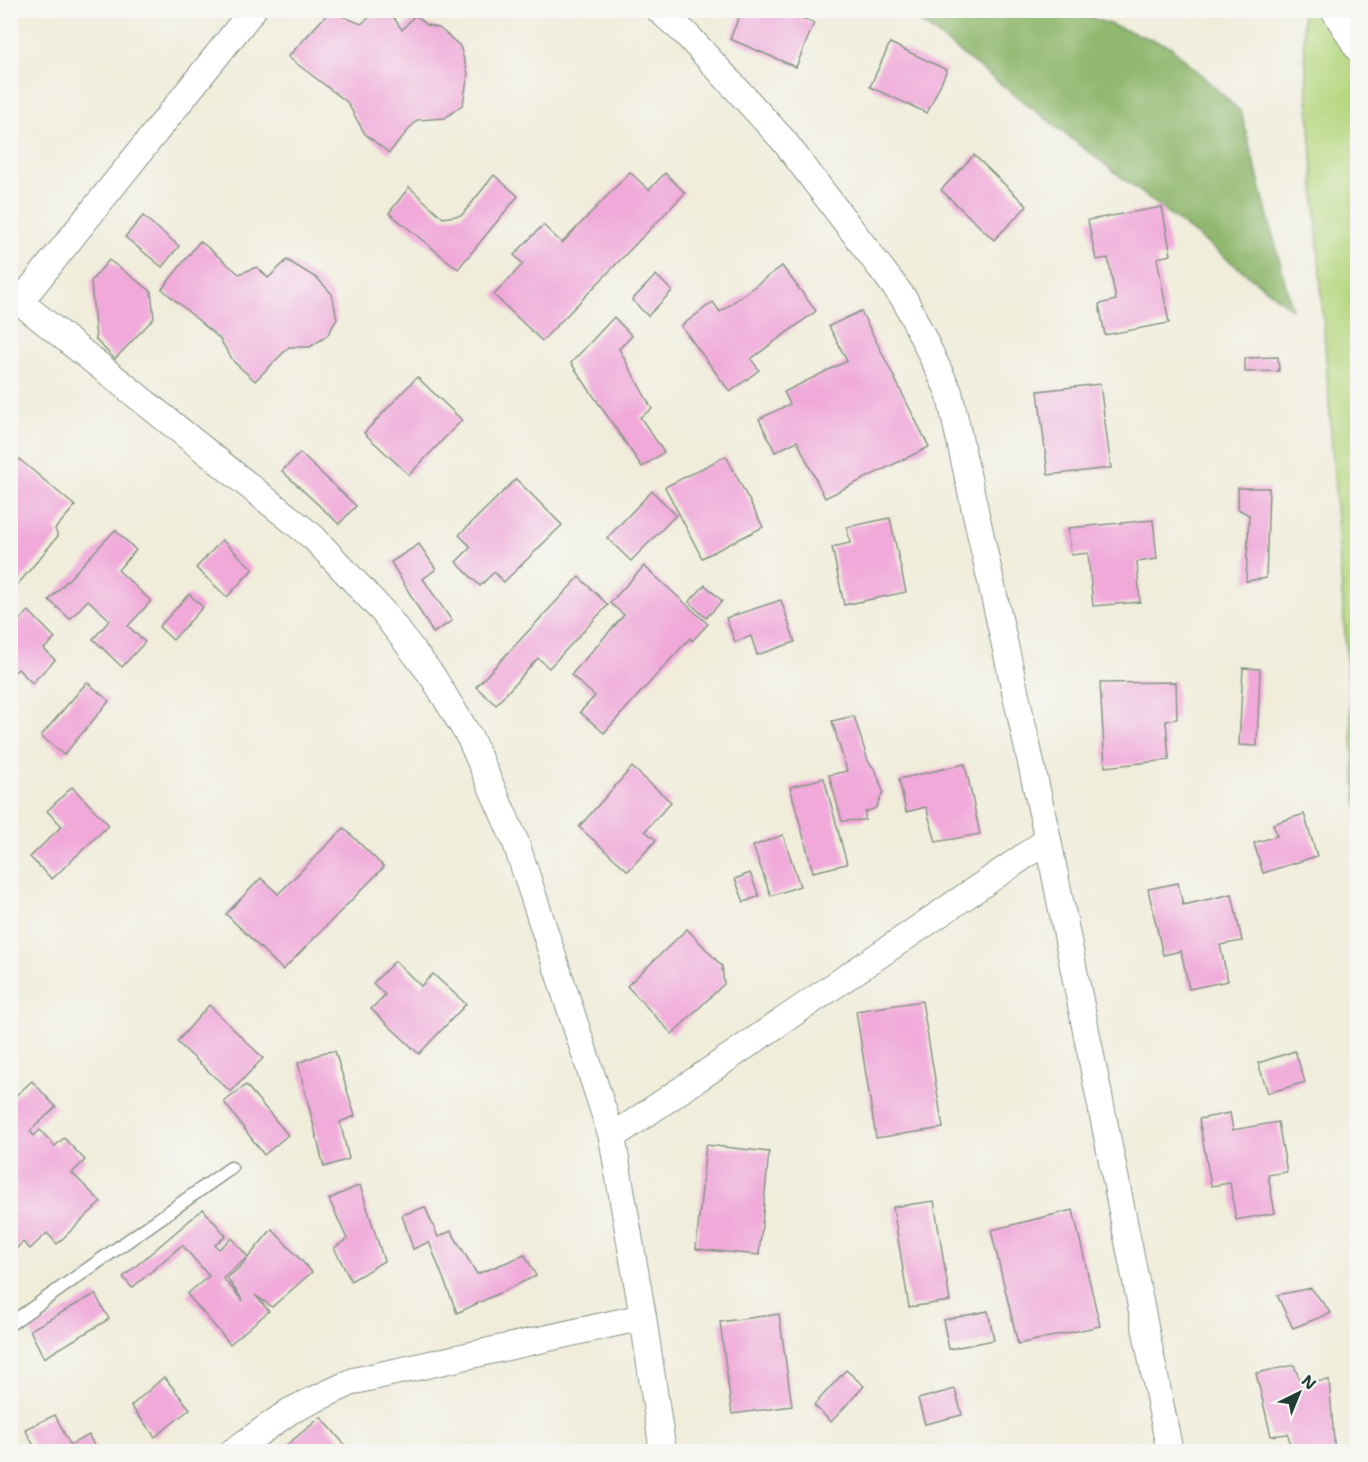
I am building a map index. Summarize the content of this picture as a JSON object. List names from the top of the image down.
{
  "north": "top right"
}
